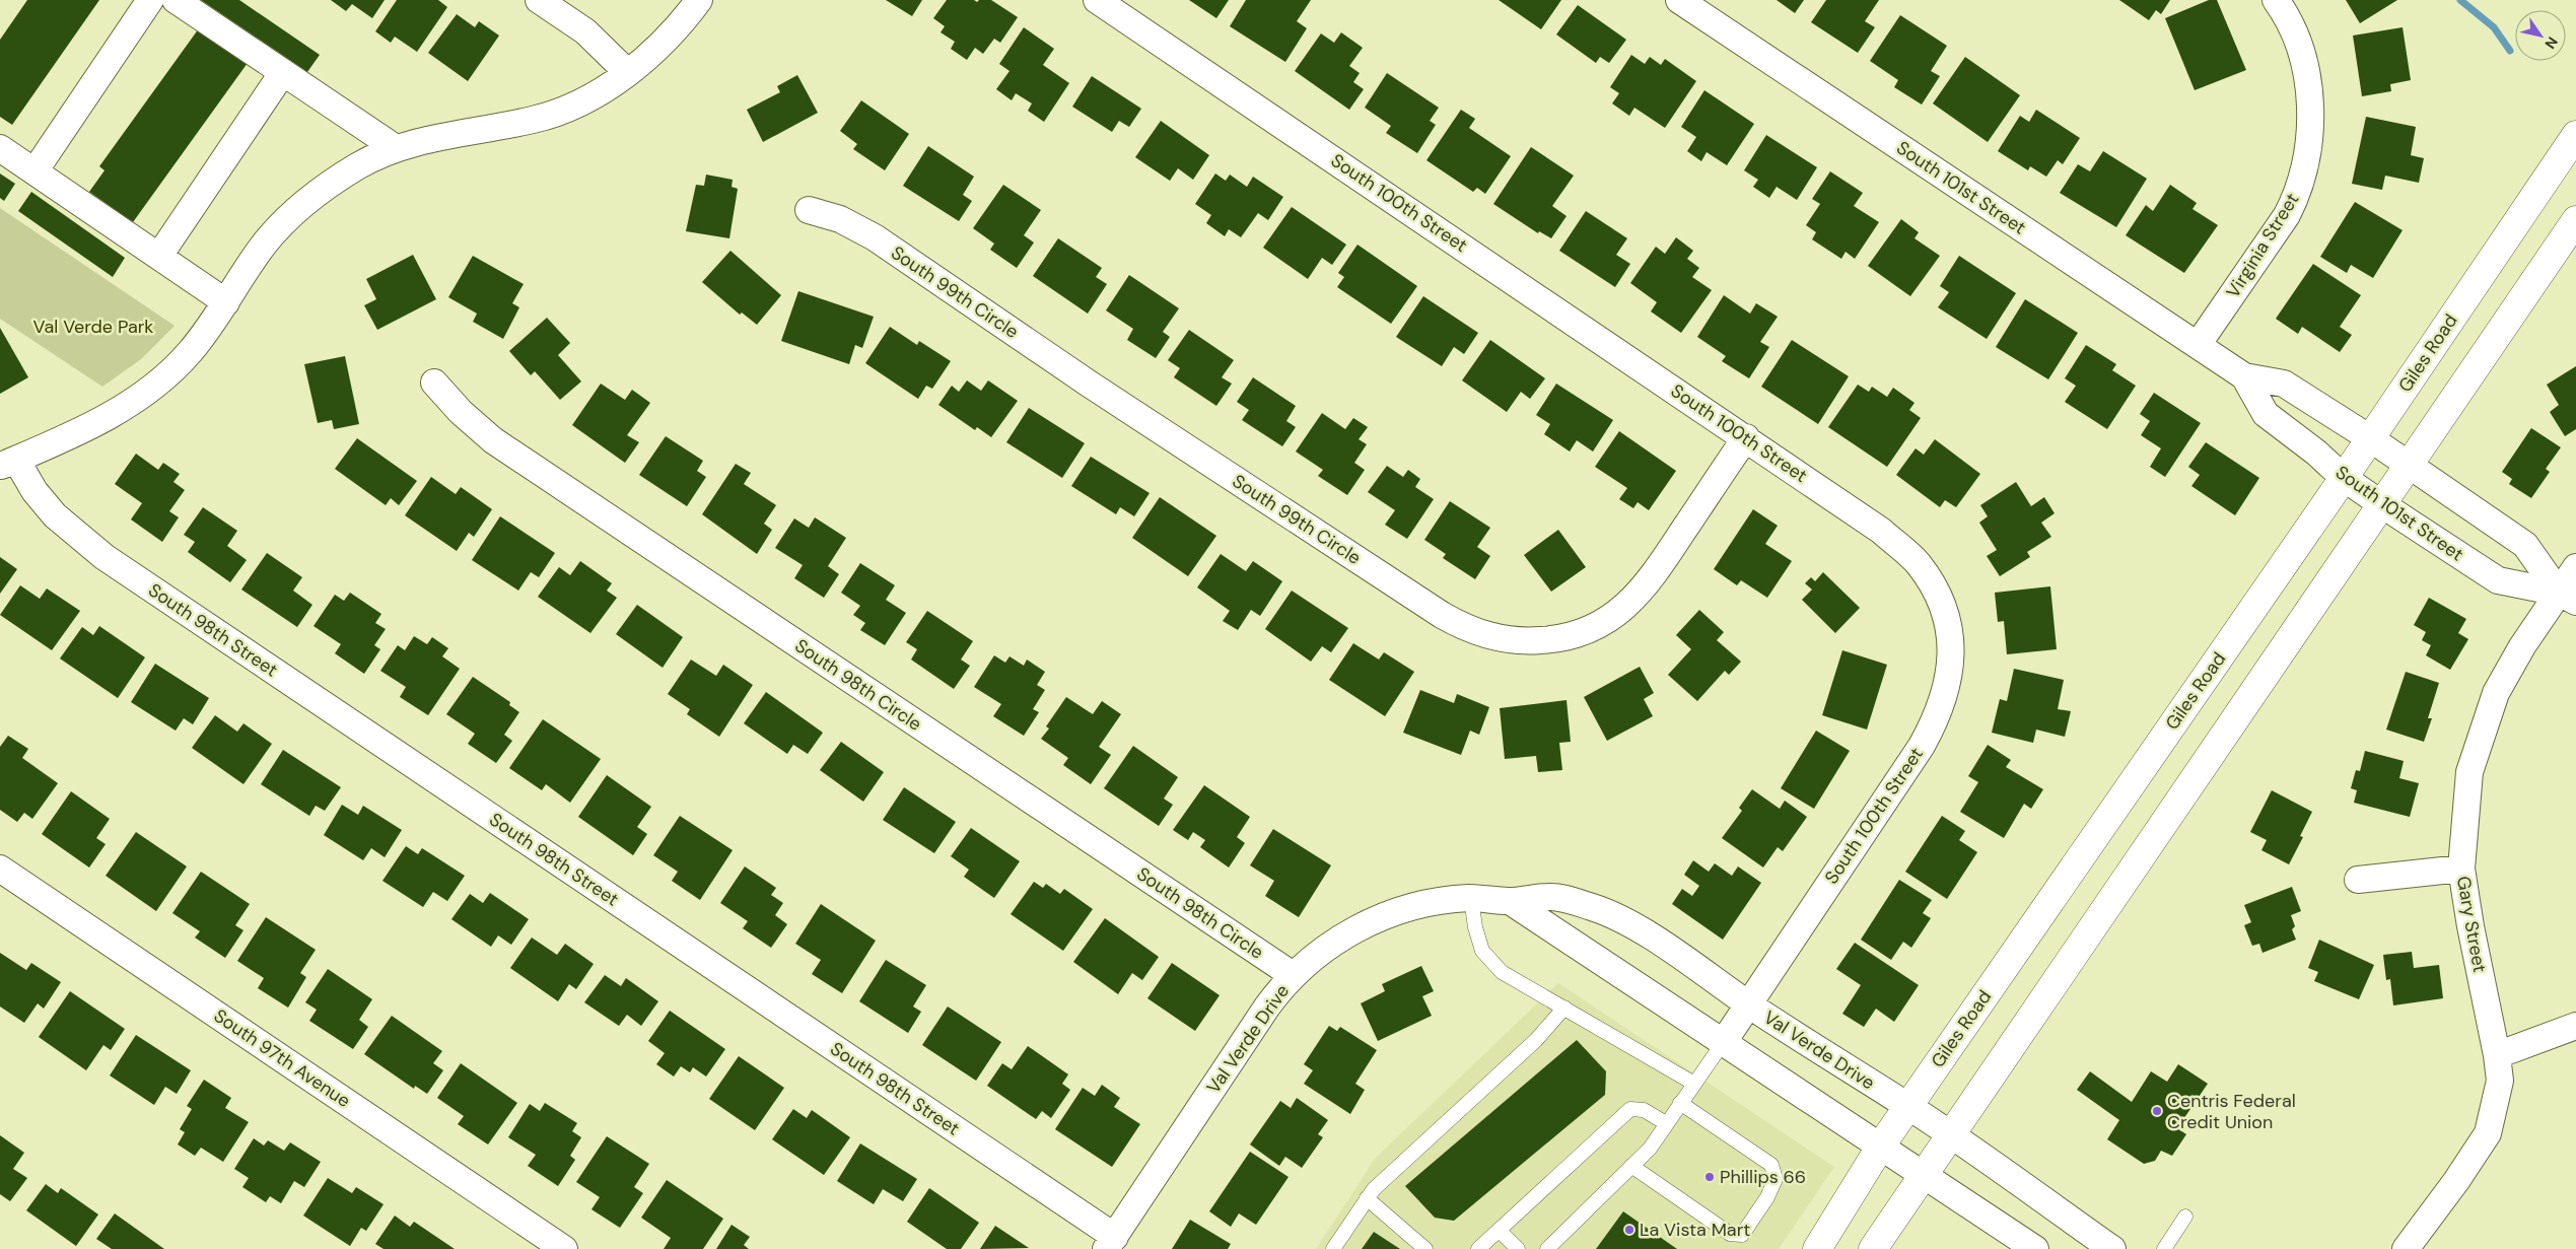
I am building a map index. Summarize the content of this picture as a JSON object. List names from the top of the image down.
{
  "streets": {
    "main road": ["Giles Road"],
    "street": [
      "South 101st Street",
      "South 100th Street",
      "Virginia Street",
      "South 99th Circle",
      "South 98th Street",
      "South 98th Circle",
      "Gary Street",
      "Val Verde Drive",
      "South 97th Avenue"
    ]
  },
  "crossings": [
    ["South 101st Street", "Virginia Street"],
    ["South 101st Street", "Giles Road"],
    ["South 101st Street", "Gary Street"],
    ["South 100th Street", "South 99th Circle"],
    ["South 100th Street", "Val Verde Drive"],
    ["Giles Road", "Val Verde Drive"],
    ["South 98th Street", "Val Verde Drive"],
    ["South 98th Circle", "Val Verde Drive"]
  ],
  "parks": ["Val Verde Park"],
  "places": ["Centris Federal Credit Union", "Phillips 66", "La Vista Mart"],
  "north": "bottom right"
}
